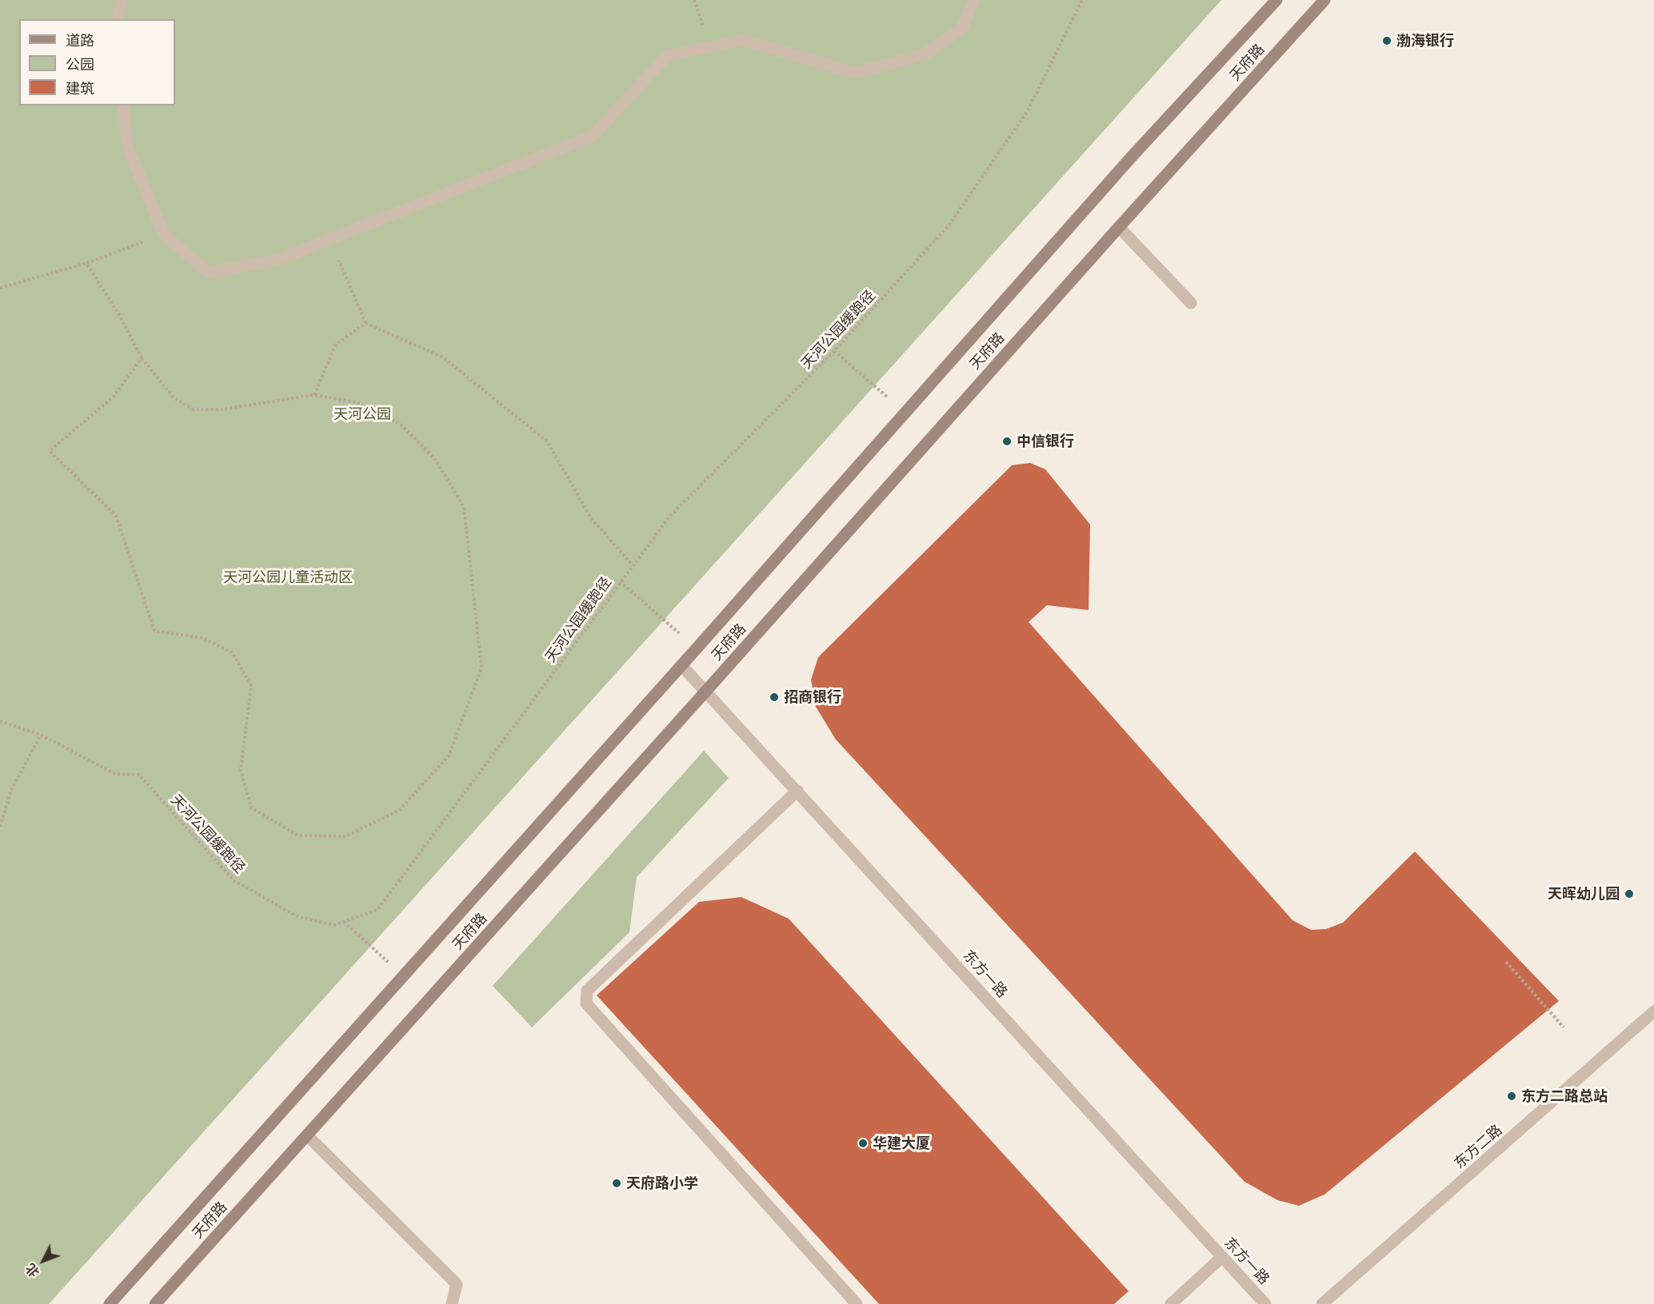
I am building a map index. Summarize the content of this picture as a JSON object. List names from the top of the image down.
{
  "streets": {
    "main road": ["天府路"],
    "street": ["东方一路", "东方二路"],
    "path": ["天河公园缓跑径"]
  },
  "crossings": [
    ["天府路", "东方一路"]
  ],
  "parks": ["天河公园", "天河公园儿童活动区"],
  "places": [
    "渤海银行",
    "中信银行",
    "招商银行",
    "天晖幼儿园",
    "东方二路总站",
    "华建大厦",
    "天府路小学"
  ],
  "legend": ["道路", "公园", "建筑"],
  "north": "bottom left"
}
